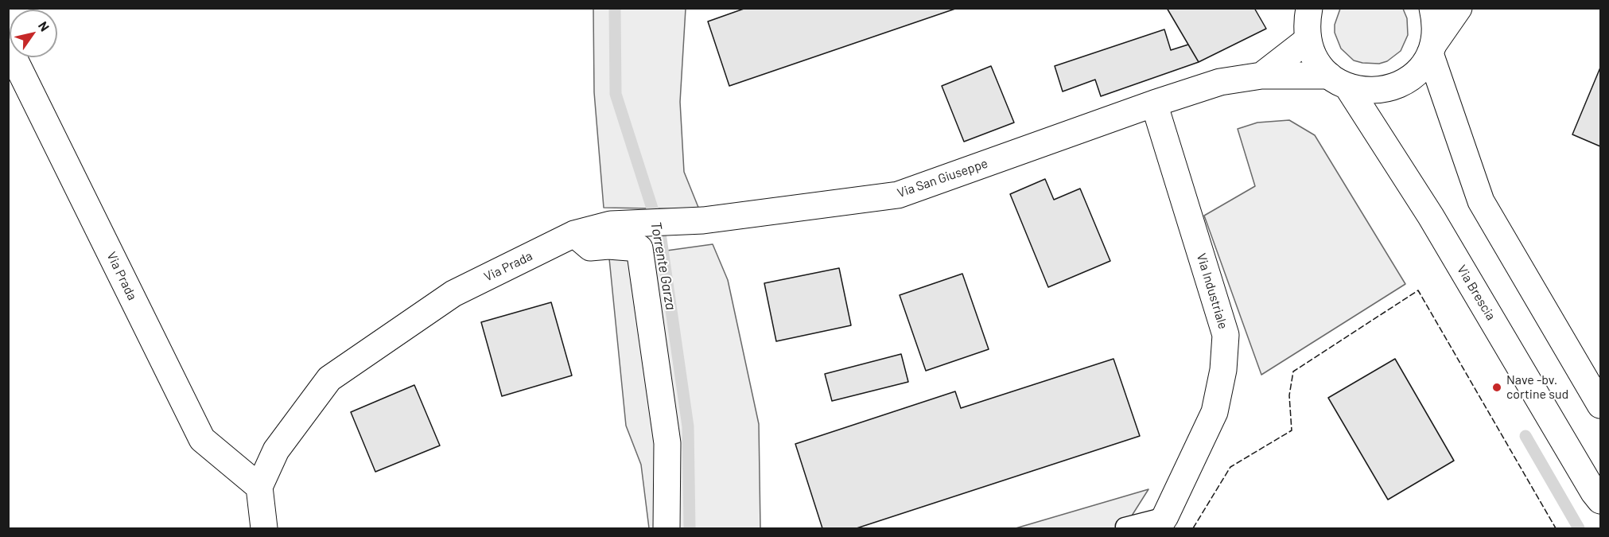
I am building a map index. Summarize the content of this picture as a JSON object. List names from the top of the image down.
{
  "streets": {
    "street": [
      "Via San Giuseppe",
      "Via Prada",
      "Via Industriale",
      "Via Brescia"
    ]
  },
  "crossings": [
    ["Via San Giuseppe", "Via Prada"],
    ["Via San Giuseppe", "Via Industriale"],
    ["Via San Giuseppe", "Via Brescia"]
  ],
  "water": ["Torrente Garza"],
  "places": ["Nave -bv. cortine sud"],
  "north": "top right"
}
